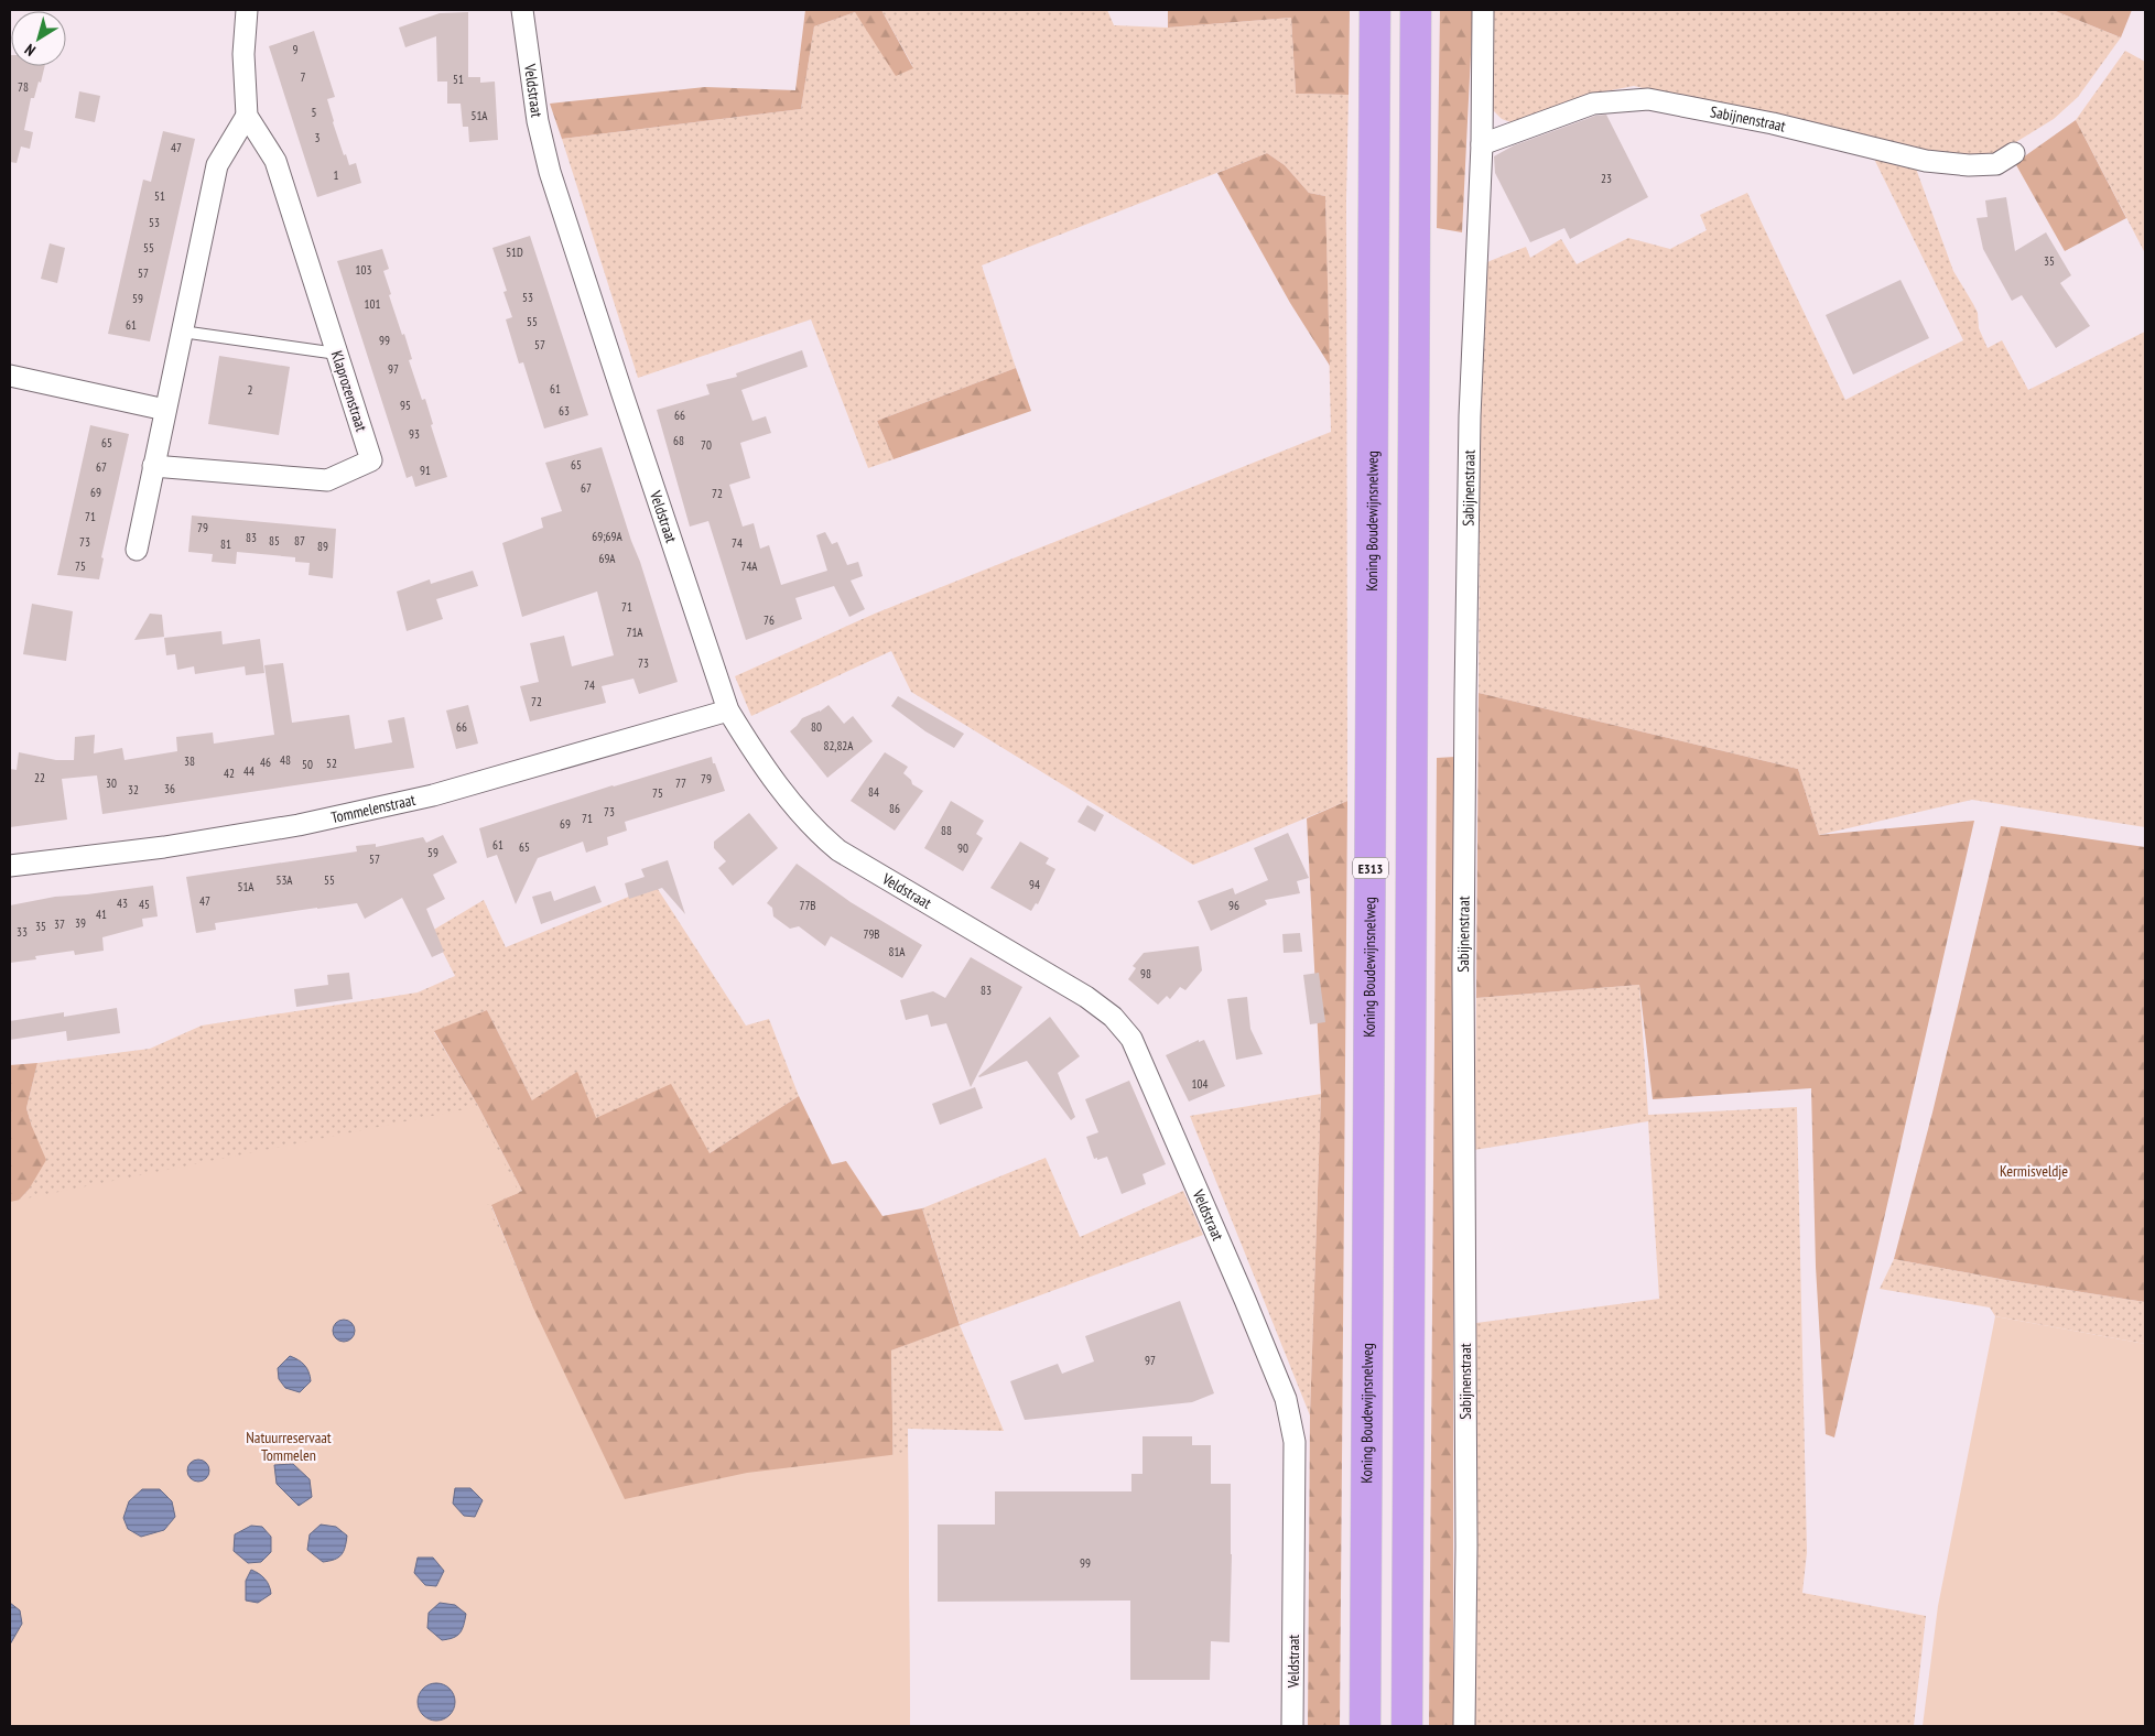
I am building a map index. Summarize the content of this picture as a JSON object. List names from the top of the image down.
{
  "streets": {
    "highway": ["Koning Boudewijnsnelweg", "E313"],
    "street": [
      "Veldstraat",
      "Sabijnenstraat",
      "Klaprozenstraat",
      "Tommelenstraat"
    ]
  },
  "crossings": [
    ["Veldstraat", "Tommelenstraat"]
  ],
  "parks": ["Kermisveldje", "Natuurreservaat Tommelen"],
  "house_numbers": [
    "9",
    "7",
    "51",
    "78",
    "5",
    "51A",
    "3",
    "47",
    "1",
    "23",
    "51",
    "53",
    "55",
    "51D",
    "35",
    "103",
    "57",
    "53",
    "59",
    "101",
    "55",
    "61",
    "99",
    "57",
    "97",
    "61",
    "2",
    "95",
    "63",
    "66",
    "93",
    "68",
    "65",
    "70",
    "65",
    "67",
    "91",
    "67",
    "69",
    "72",
    "71",
    "79",
    "69;69A",
    "83",
    "85",
    "87",
    "73",
    "74",
    "81",
    "89",
    "69A",
    "75",
    "74A",
    "71",
    "76",
    "71A",
    "73",
    "74",
    "72",
    "66",
    "80",
    "82,82A",
    "48",
    "38",
    "46",
    "52",
    "50",
    "44",
    "42",
    "22",
    "79",
    "30",
    "77",
    "36",
    "32",
    "84",
    "75",
    "86",
    "73",
    "71",
    "69",
    "88",
    "61",
    "65",
    "90",
    "59",
    "57",
    "53A",
    "55",
    "94",
    "51A",
    "47",
    "43",
    "45",
    "77B",
    "96",
    "41",
    "39",
    "37",
    "35",
    "33",
    "79B",
    "81A",
    "98",
    "83",
    "104",
    "97",
    "99"
  ],
  "north": "bottom left"
}
